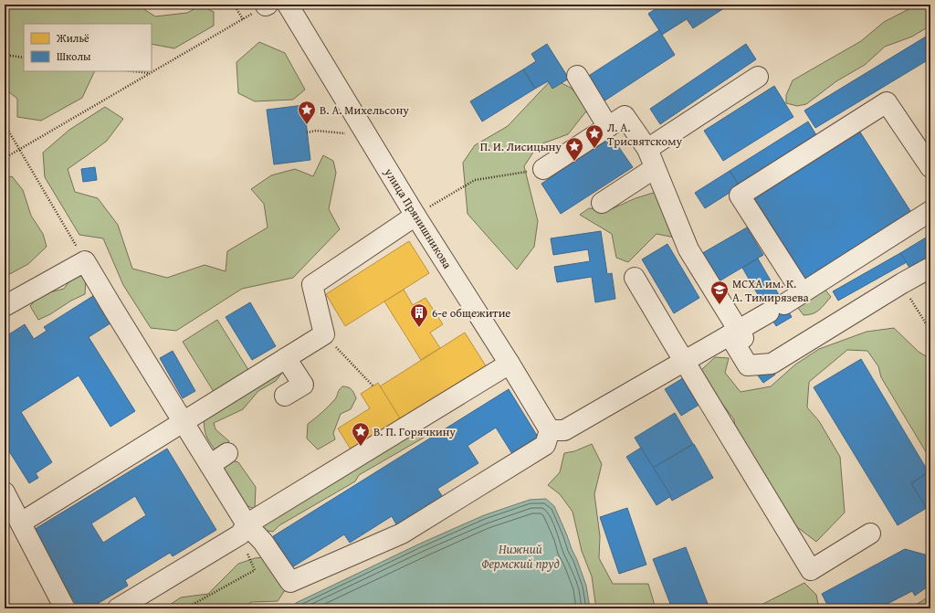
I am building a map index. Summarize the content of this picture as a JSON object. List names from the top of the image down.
{
  "streets": {
    "street": ["улица Прянишникова"]
  },
  "water": ["Нижний Фермский пруд"],
  "places": {
    "place": [
      "В. А. Михельсону",
      "Л. А. Трисвятскому",
      "П. И. Лисицыну",
      "В. П. Горячкину"
    ],
    "school or university": ["МСХА им. К. А. Тимирязева"],
    "building": ["6-е общежитие"]
  },
  "legend": ["Жильё", "Школы"]
}
